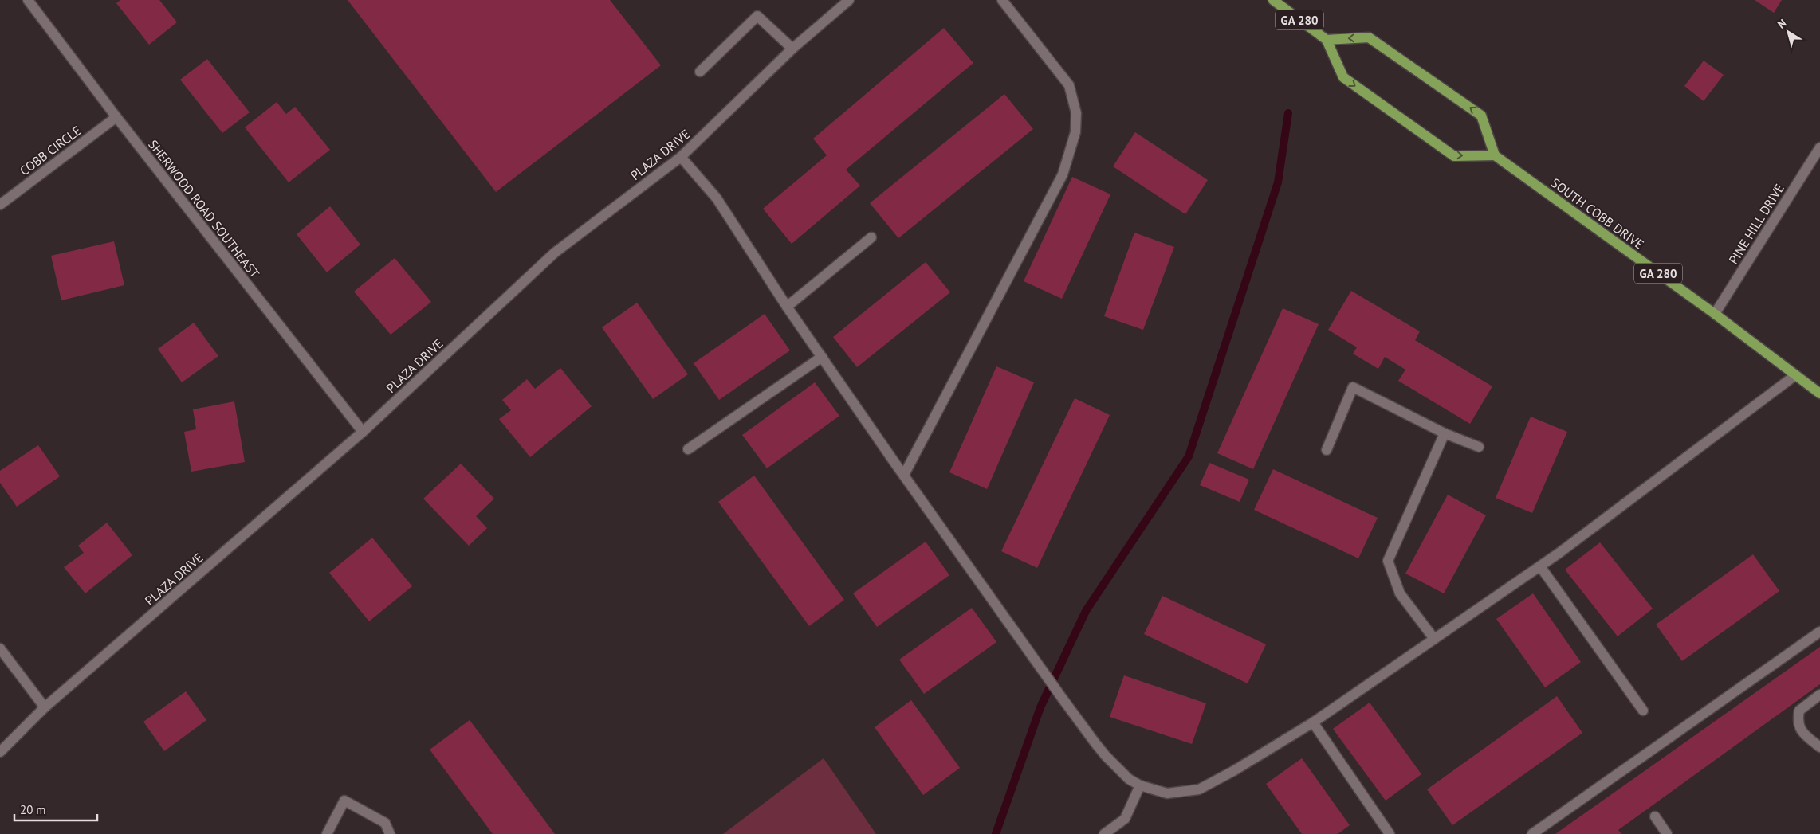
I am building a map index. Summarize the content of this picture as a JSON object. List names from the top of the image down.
{
  "streets": {
    "main road": ["GA 280", "SOUTH COBB DRIVE"],
    "street": [
      "COBB CIRCLE",
      "PLAZA DRIVE",
      "SHERWOOD ROAD SOUTHEAST",
      "PINE HILL DRIVE"
    ]
  },
  "crossings": [
    ["GA 280", "SOUTH COBB DRIVE"],
    ["COBB CIRCLE", "SHERWOOD ROAD SOUTHEAST"],
    ["PLAZA DRIVE", "SHERWOOD ROAD SOUTHEAST"],
    ["SOUTH COBB DRIVE", "PINE HILL DRIVE"]
  ],
  "scale_bar": "20 m",
  "north": "top left"
}
